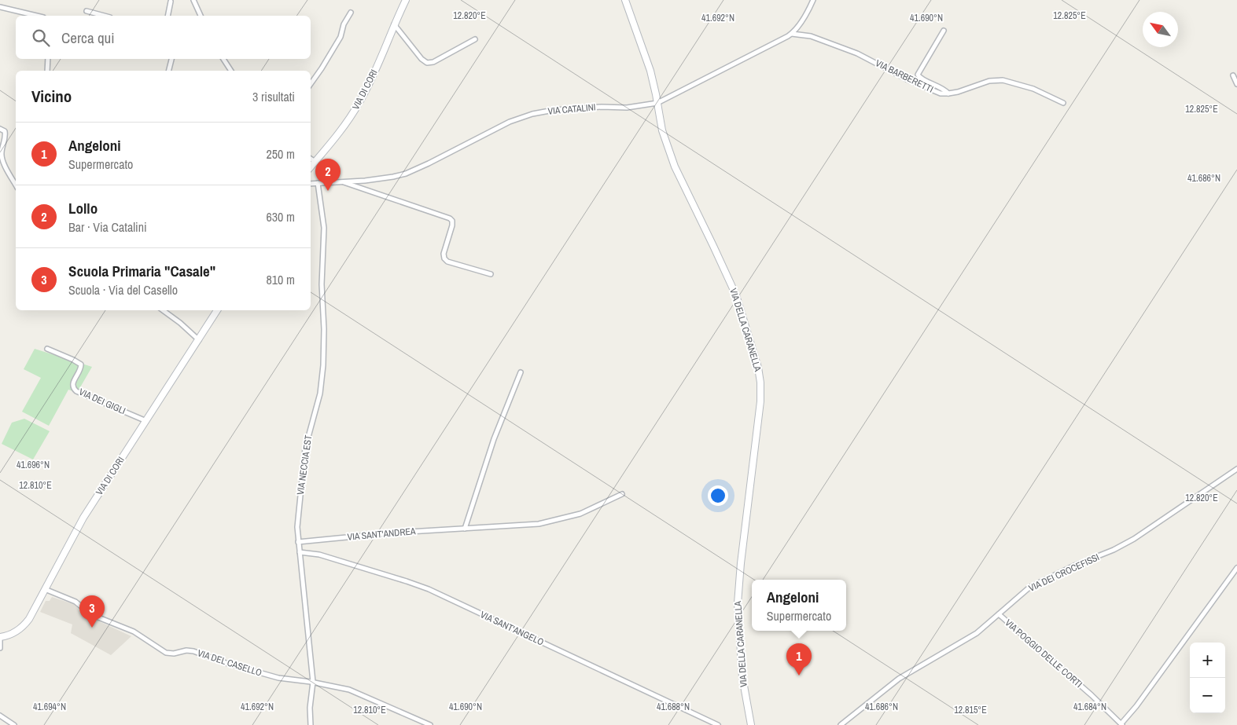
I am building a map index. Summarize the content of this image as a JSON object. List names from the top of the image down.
{
  "streets": {
    "main road": ["VIA DI CORI", "VIA DELLA CARANELLA"],
    "street": [
      "VIA BARBERETTI",
      "VIA CATALINI",
      "VIA DEI GIGLI",
      "VIA NECCIA EST",
      "VIA SANT'ANDREA",
      "VIA DEI CROCEFISSI",
      "VIA SANT'ANGELO",
      "VIA POGGIO DELLE CORTI",
      "VIA DEL CASELLO"
    ]
  },
  "crossings": [
    ["VIA BARBERETTI", "VIA CATALINI"],
    ["VIA DI CORI", "VIA DEI GIGLI"],
    ["VIA DI CORI", "VIA DEL CASELLO"],
    ["VIA CATALINI", "VIA DELLA CARANELLA"],
    ["VIA CATALINI", "VIA NECCIA EST"],
    ["VIA NECCIA EST", "VIA SANT'ANDREA"],
    ["VIA NECCIA EST", "VIA SANT'ANGELO"],
    ["VIA NECCIA EST", "VIA DEL CASELLO"],
    ["VIA DEI CROCEFISSI", "VIA POGGIO DELLE CORTI"]
  ],
  "north": "top left",
  "page": {
    "search": "Cerca qui",
    "heading": ["Vicino", "3 risultati"],
    "list": [
      {
        "mark": "1",
        "name": "Angeloni",
        "note": "Supermercato",
        "value": "250 m"
      },
      {
        "mark": "2",
        "name": "Lollo",
        "note": "Bar · Via Catalini",
        "value": "630 m"
      },
      {
        "mark": "3",
        "name": "Scuola Primaria \"Casale\"",
        "note": "Scuola · Via del Casello",
        "value": "810 m"
      }
    ],
    "pins": ["2", "3", "1"],
    "popup": ["Angeloni", "Supermercato"],
    "map_buttons": ["+", "−"]
  },
  "coordinates": [
    "12.825°E",
    "12.820°E",
    "41.692°N",
    "41.690°N",
    "41.686°N",
    "41.696°N",
    "12.810°E",
    "41.694°N",
    "41.688°N",
    "41.684°N",
    "12.815°E"
  ]
}
